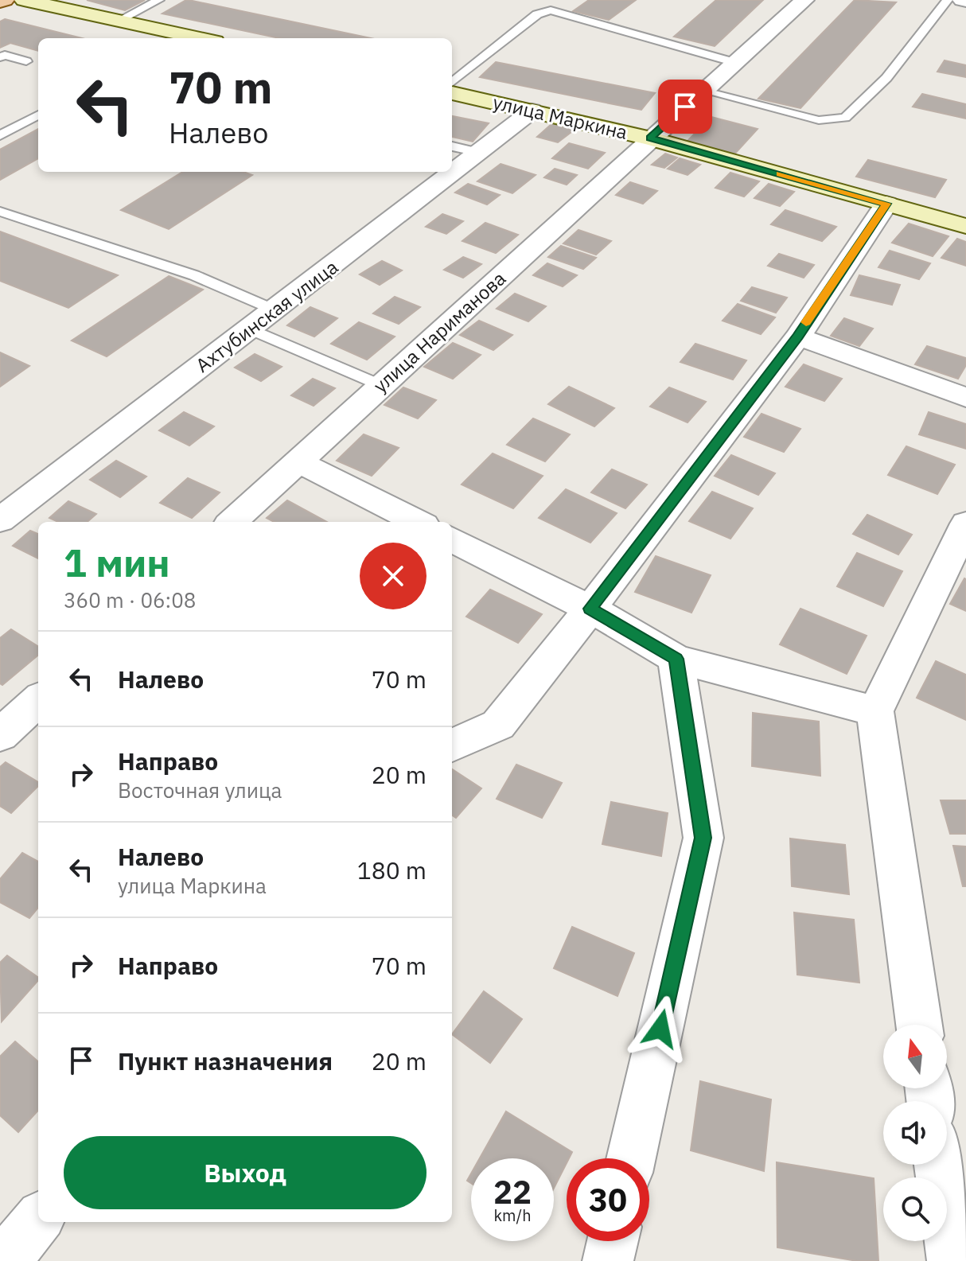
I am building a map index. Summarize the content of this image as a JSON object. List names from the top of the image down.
{
  "streets": {
    "street": ["улица Маркина", "Ахтубинская улица", "улица Нариманова"]
  },
  "crossings": [
    ["улица Маркина", "Ахтубинская улица"],
    ["улица Маркина", "улица Нариманова"]
  ],
  "north": "top",
  "page": {
    "turn": ["70 m", "Налево"],
    "heading": ["1 мин", "360 m · 06:08"],
    "list": [
      {
        "name": "Налево",
        "value": "70 m"
      },
      {
        "name": "Направо",
        "note": "Восточная улица",
        "value": "20 m"
      },
      {
        "name": "Налево",
        "note": "улица Маркина",
        "value": "180 m"
      },
      {
        "name": "Направо",
        "value": "70 m"
      },
      {
        "name": "Пункт назначения",
        "value": "20 m"
      }
    ],
    "buttons": "Выход",
    "speed": "22 km/h",
    "limit": "30"
  }
}
